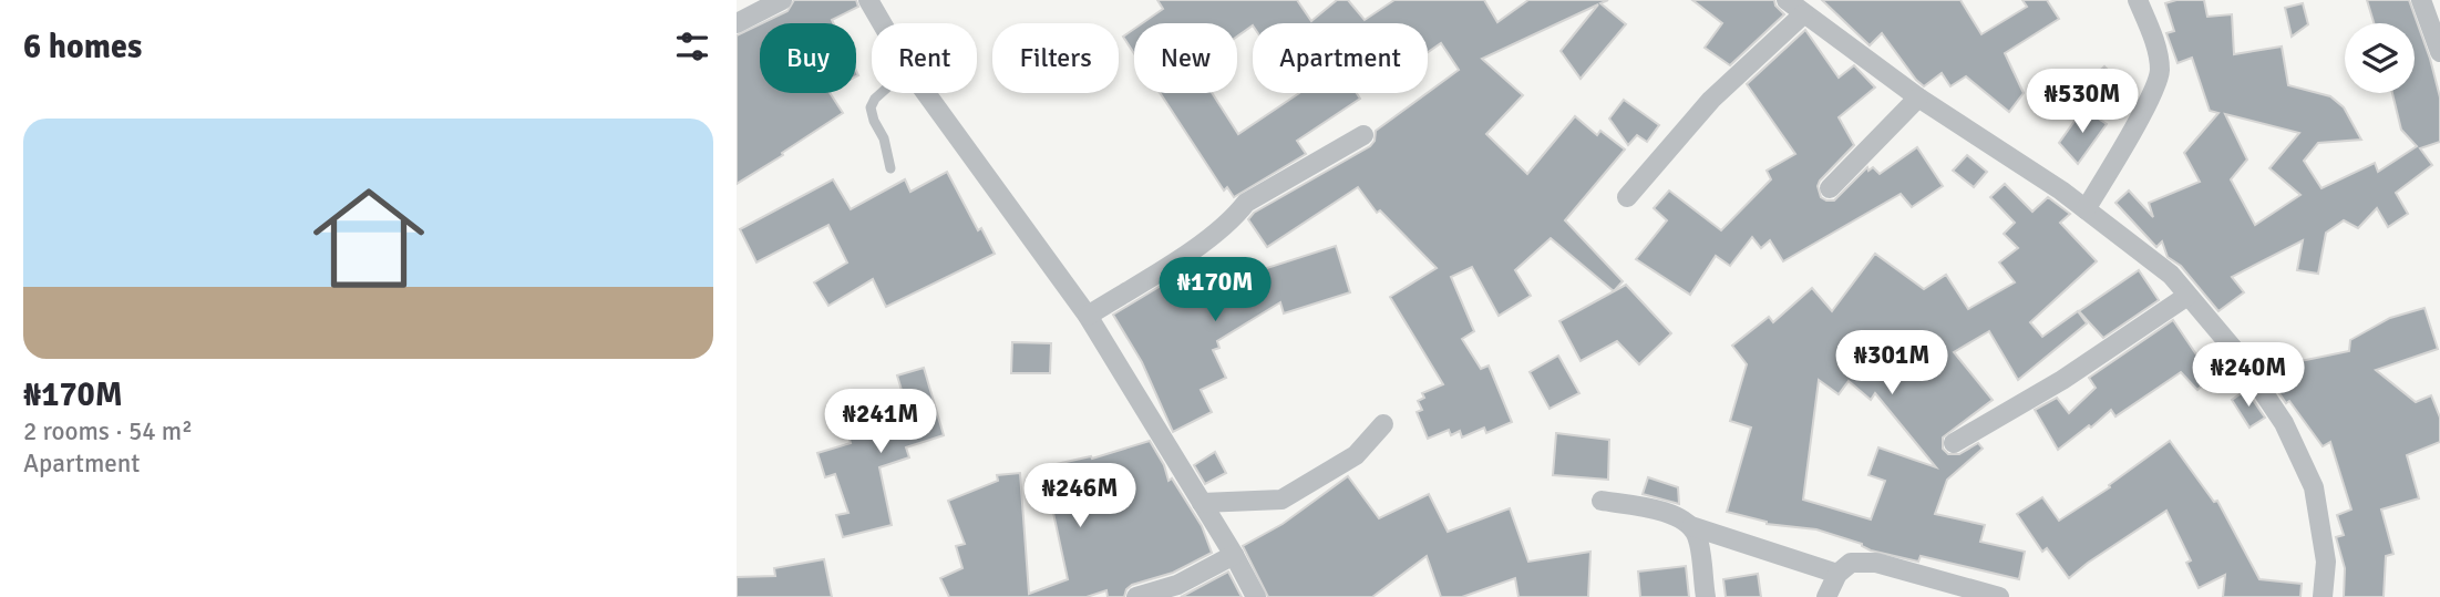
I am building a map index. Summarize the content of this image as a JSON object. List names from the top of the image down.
{
  "page": {
    "heading": "6 homes",
    "chip": [
      "Buy",
      "Rent",
      "Filters",
      "New",
      "Apartment"
    ],
    "price": [
      "₦530M",
      "₦170M",
      "₦301M",
      "₦240M",
      "₦241M",
      "₦246M"
    ],
    "list": [
      {
        "name": "₦170M",
        "note": "2 rooms · 54 m² · Apartment"
      }
    ]
  }
}
